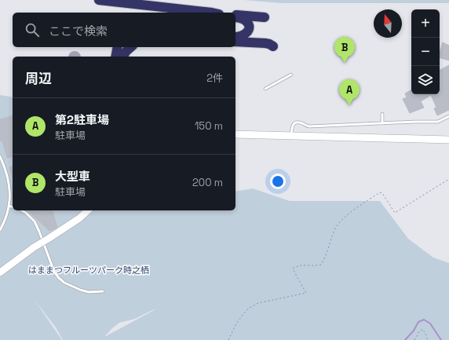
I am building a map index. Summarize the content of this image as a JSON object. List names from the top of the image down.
{
  "parks": ["はままつフルーツパーク時之栖"],
  "north": "top",
  "page": {
    "map_buttons": ["+", "−"],
    "search": "ここで検索",
    "pins": ["B", "A"],
    "heading": ["周辺", "2件"],
    "list": [
      {
        "mark": "A",
        "name": "第2駐車場",
        "note": "駐車場",
        "value": "150 m"
      },
      {
        "mark": "B",
        "name": "大型車",
        "note": "駐車場",
        "value": "200 m"
      }
    ]
  }
}
